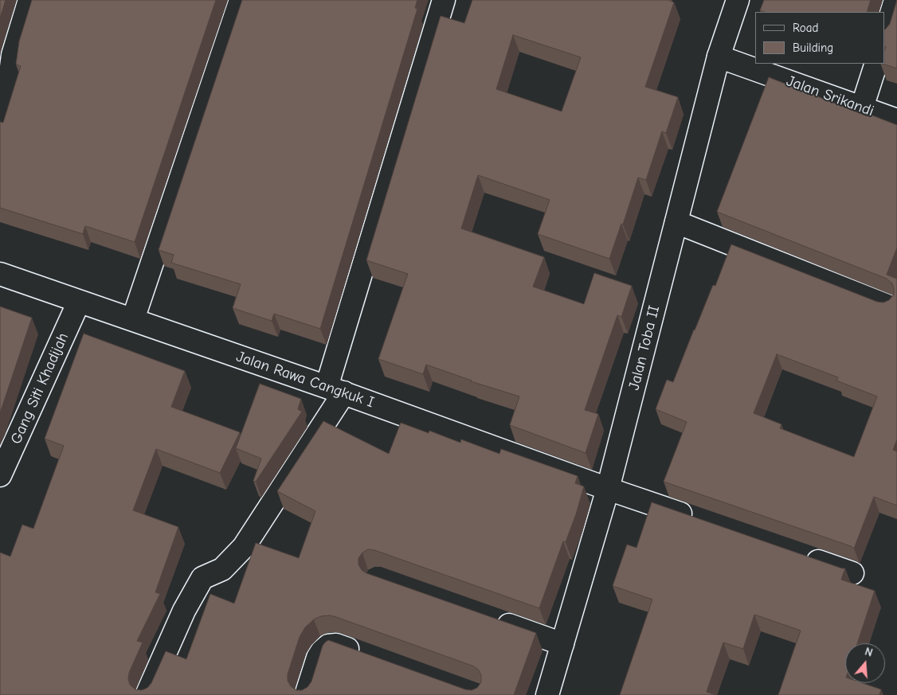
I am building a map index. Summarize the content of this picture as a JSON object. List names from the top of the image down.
{
  "streets": {
    "street": [
      "Jalan Srikandi",
      "Jalan Toba II",
      "Jalan Rawa Cangkuk I",
      "Gang Siti Khadijah"
    ]
  },
  "crossings": [
    ["Jalan Srikandi", "Jalan Toba II"],
    ["Jalan Toba II", "Jalan Rawa Cangkuk I"],
    ["Jalan Rawa Cangkuk I", "Gang Siti Khadijah"]
  ],
  "legend": ["Road", "Building"],
  "north": "top"
}
